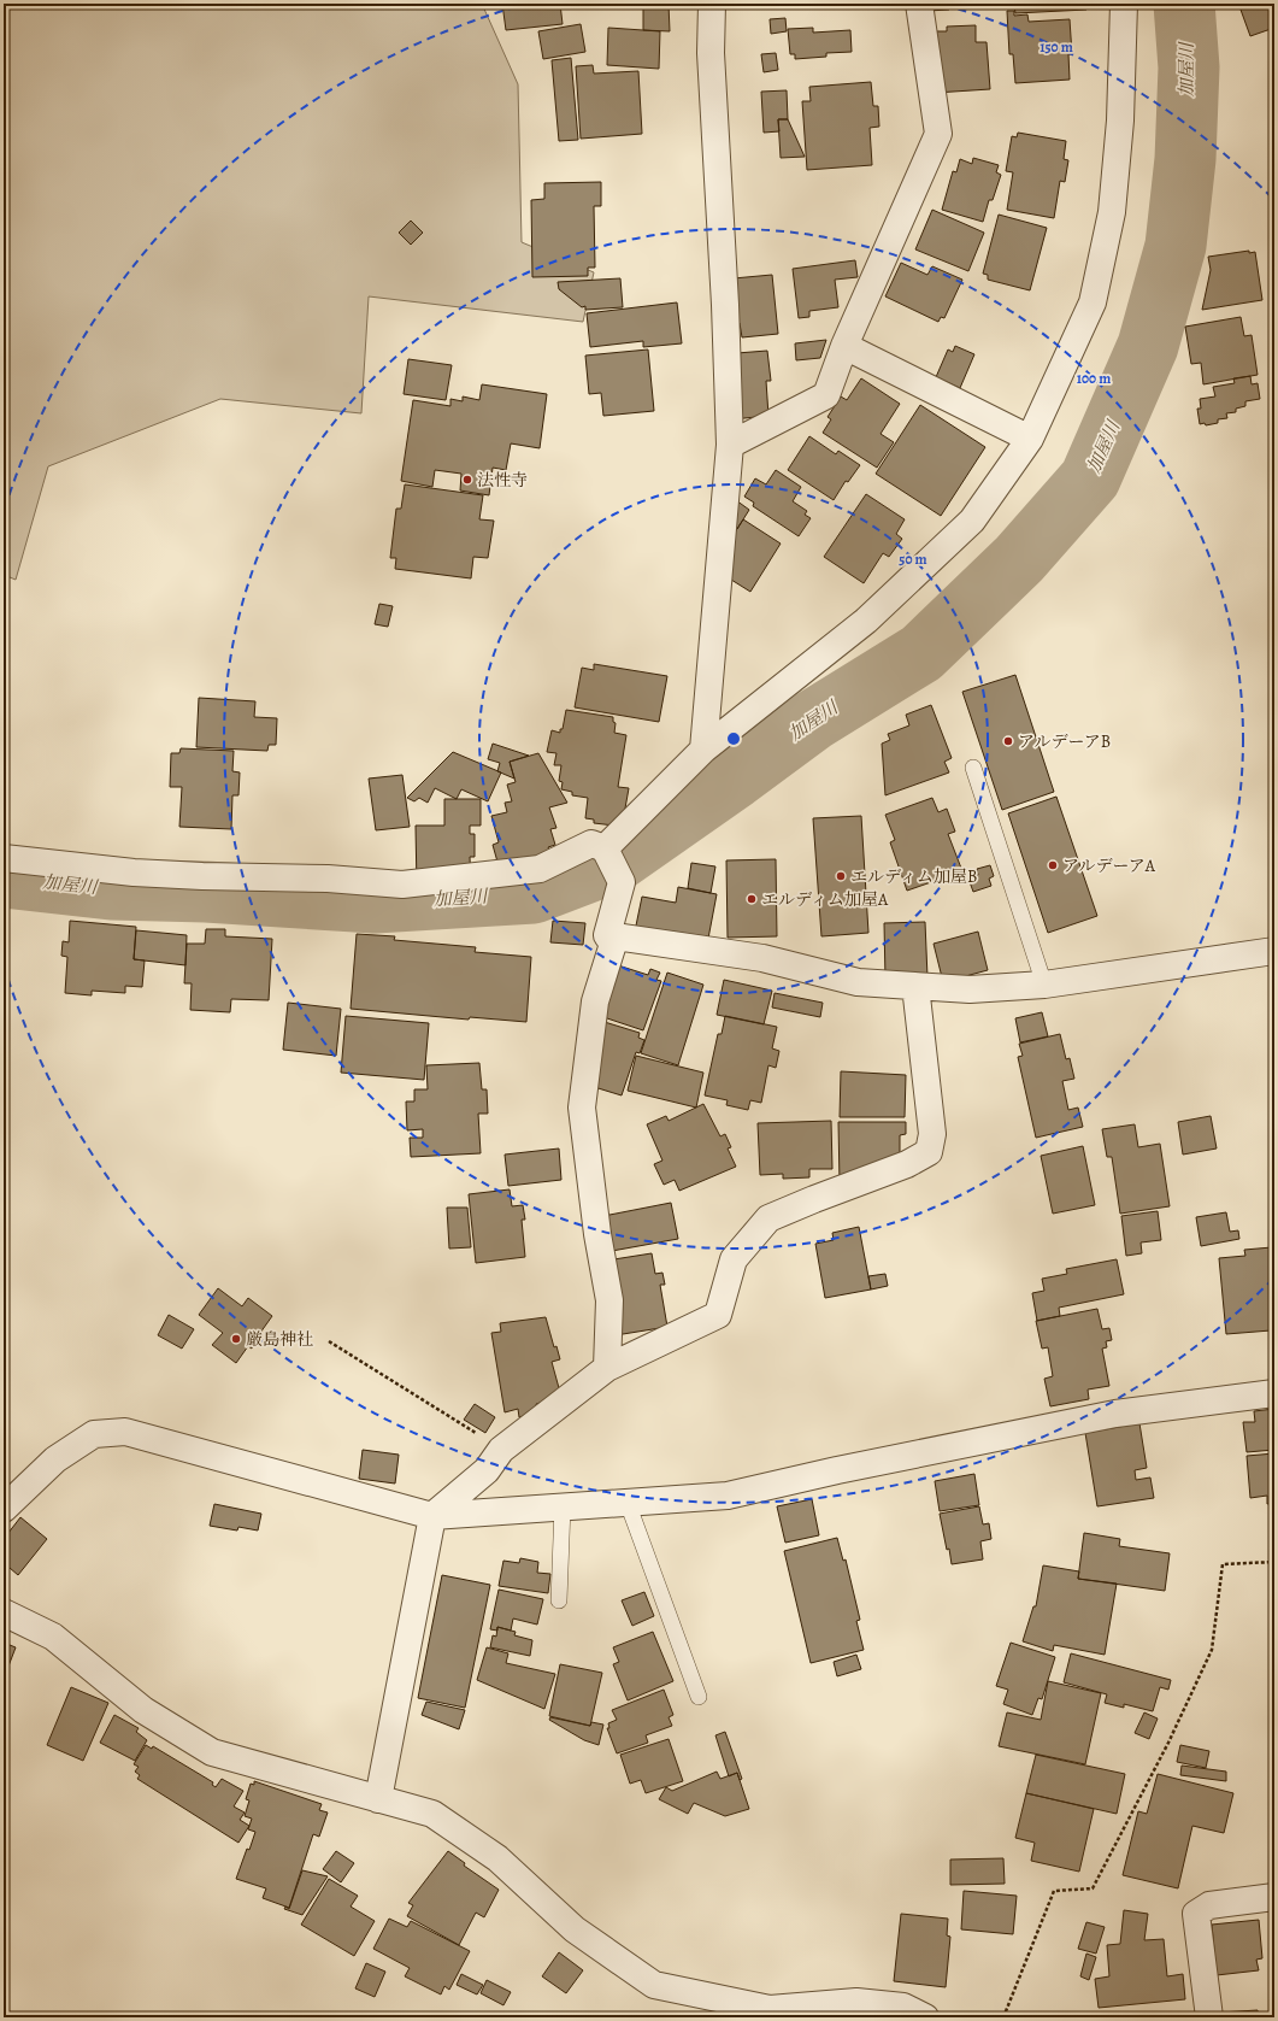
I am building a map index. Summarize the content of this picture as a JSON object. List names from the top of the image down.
{
  "water": ["加屋川"],
  "places": [
    "法性寺",
    "アルデーアB",
    "アルデーアA",
    "エルディム加屋B",
    "エルディム加屋A",
    "厳島神社"
  ],
  "rings": ["150 m", "100 m", "50 m"]
}
